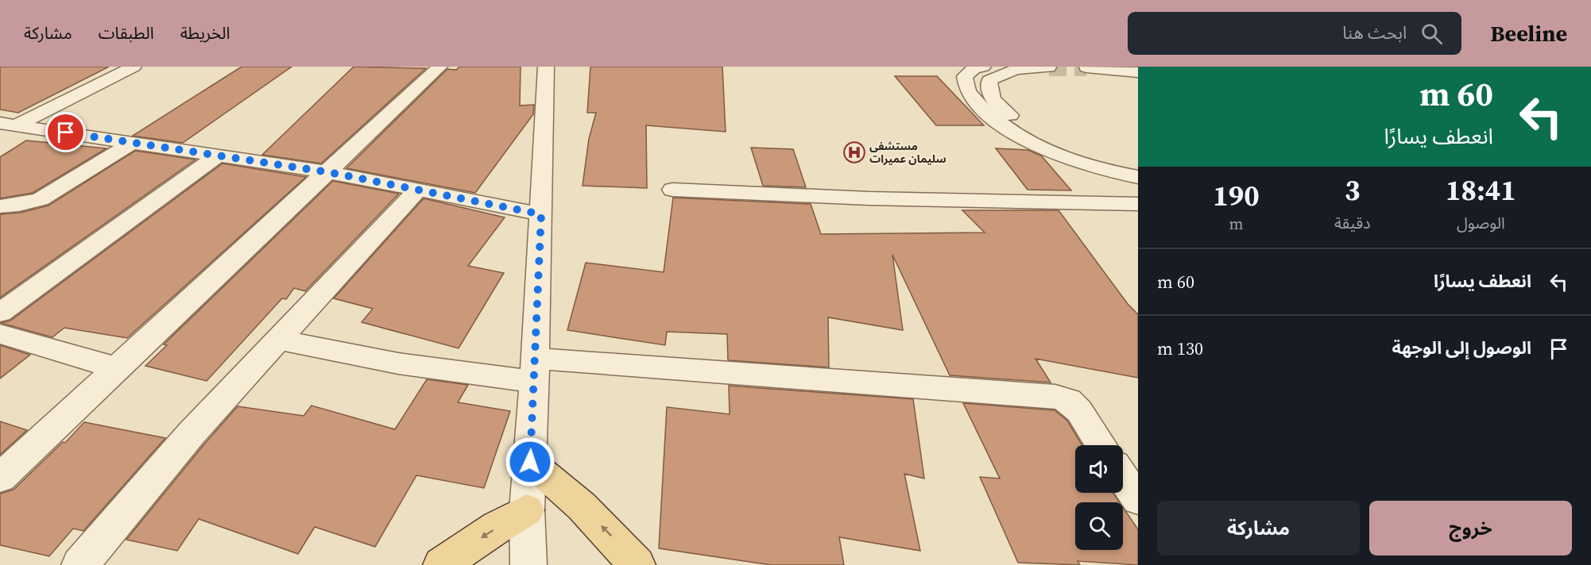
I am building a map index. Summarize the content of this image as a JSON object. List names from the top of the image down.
{
  "places": {
    "hospital": ["مستشفى سليمان عميرات"]
  },
  "page": {
    "header": "Beeline",
    "search": "ابحث هنا",
    "nav": ["الخريطة", "الطبقات", "مشاركة"],
    "turn": ["60 m", "انعطف يسارًا"],
    "eta": [
      "18:41",
      "الوصول",
      "3",
      "دقيقة",
      "190",
      "m"
    ],
    "list": [
      {
        "name": "انعطف يسارًا",
        "value": "60 m"
      },
      {
        "name": "الوصول إلى الوجهة",
        "value": "130 m"
      }
    ],
    "buttons": ["خروج", "مشاركة"]
  }
}
